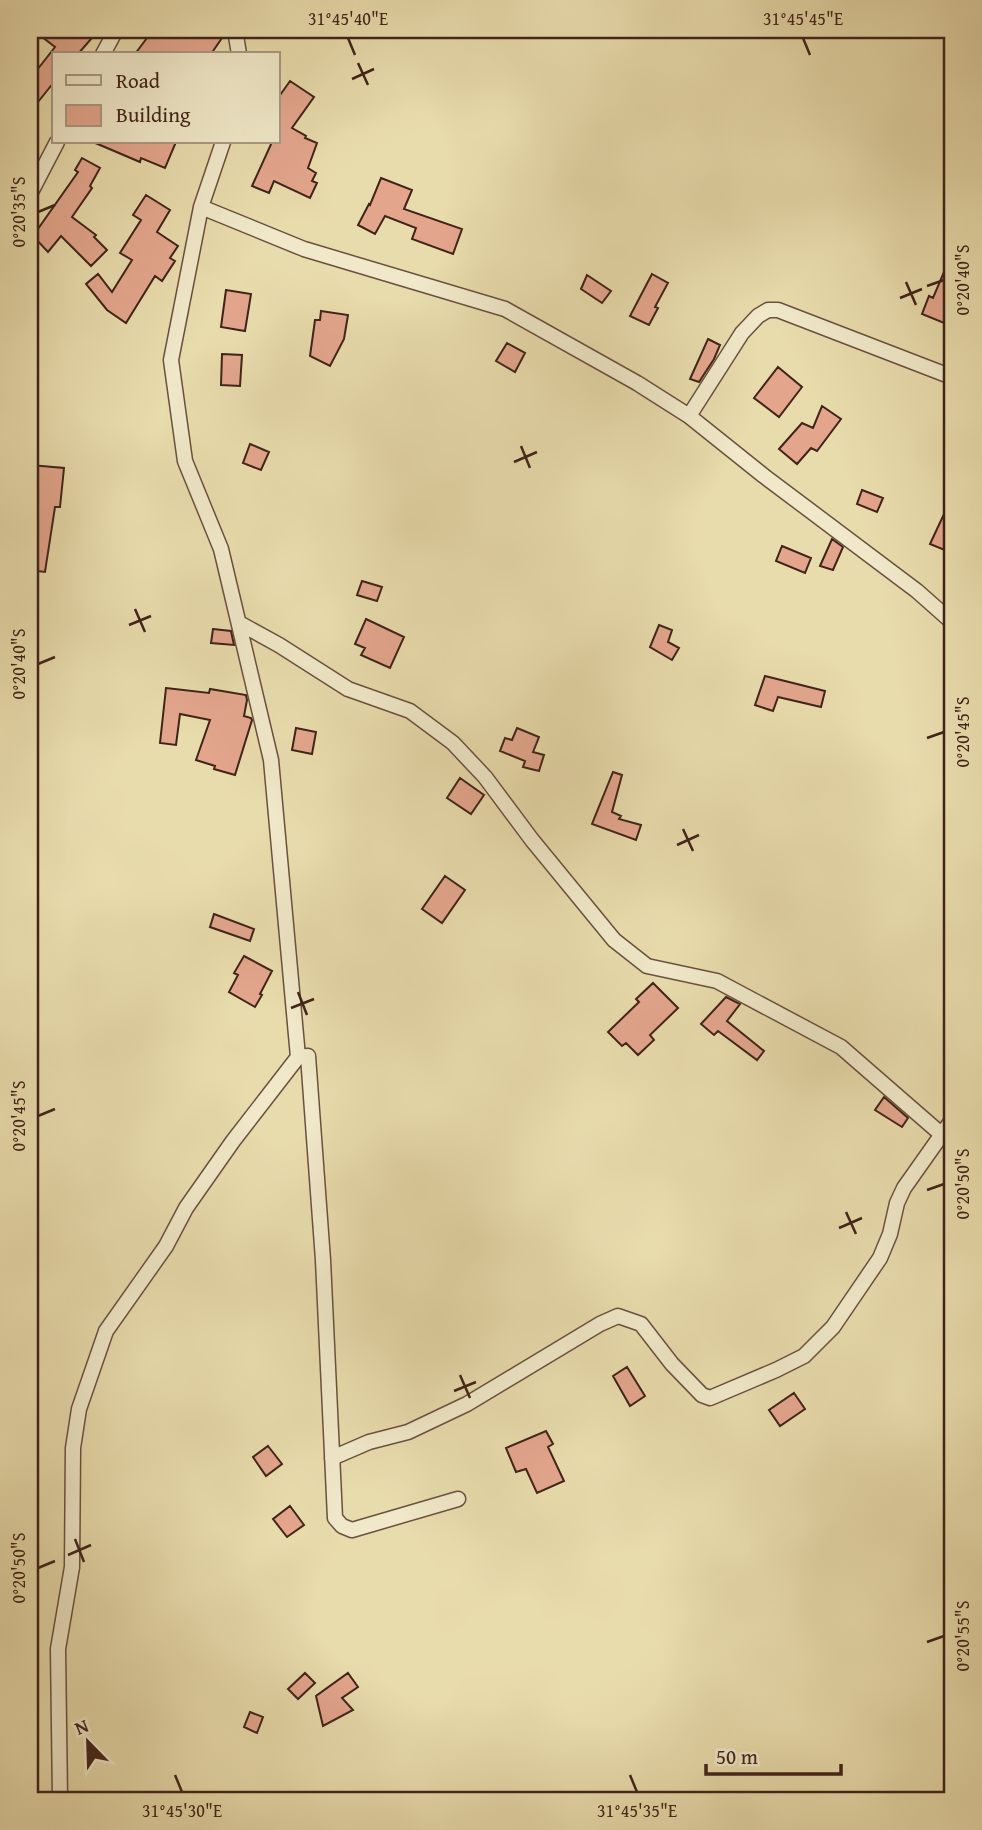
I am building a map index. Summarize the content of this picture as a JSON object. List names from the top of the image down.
{
  "legend": ["Road", "Building"],
  "scale_bar": "50 m",
  "north": "top left",
  "coordinates": [
    "31°45'40\"E",
    "31°45'45\"E",
    "0°20'35\"S",
    "0°20'40\"S",
    "0°20'45\"S",
    "0°20'50\"S",
    "0°20'55\"S",
    "31°45'30\"E",
    "31°45'35\"E"
  ]
}
